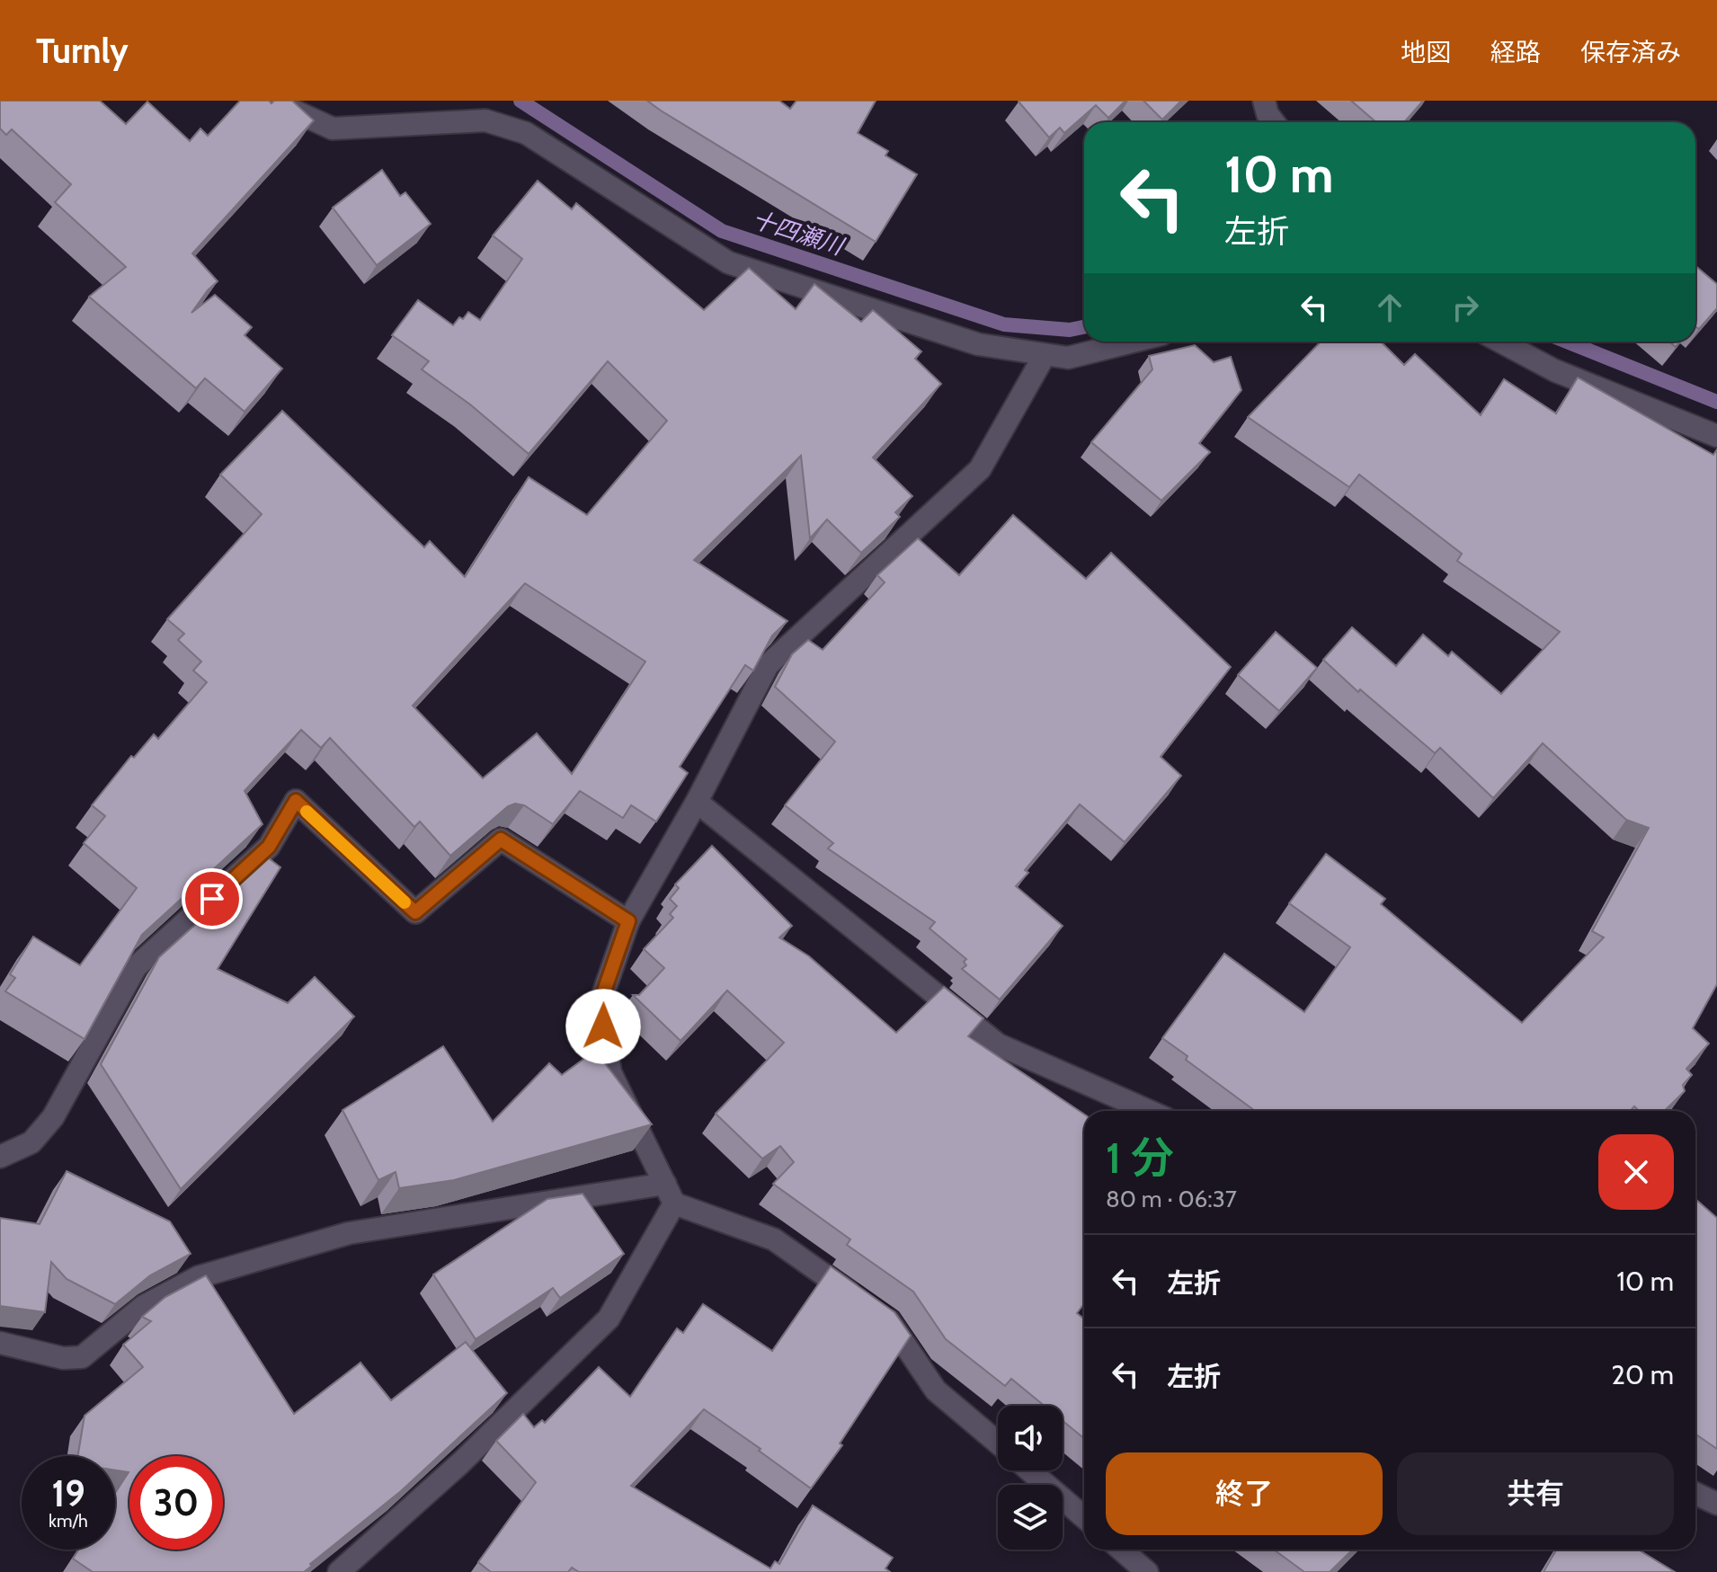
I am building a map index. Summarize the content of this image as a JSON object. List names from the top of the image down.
{
  "water": ["十四瀬川"],
  "page": {
    "header": "Turnly",
    "nav": ["地図", "経路", "保存済み"],
    "turn": ["10 m", "左折"],
    "heading": ["1 分", "80 m · 06:37"],
    "list": [
      {
        "name": "左折",
        "value": "10 m"
      },
      {
        "name": "左折",
        "value": "20 m"
      }
    ],
    "buttons": ["終了", "共有"],
    "speed": "19 km/h",
    "limit": "30"
  }
}
